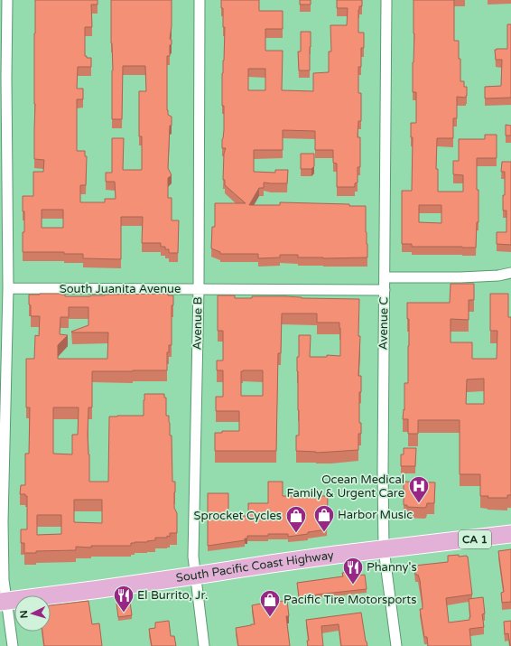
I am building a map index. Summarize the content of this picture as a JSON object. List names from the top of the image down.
{
  "streets": {
    "highway": ["CA 1", "South Pacific Coast Highway"],
    "street": ["South Juanita Avenue", "Avenue B", "Avenue C"]
  },
  "crossings": [
    ["South Juanita Avenue", "Avenue B"],
    ["South Juanita Avenue", "Avenue C"],
    ["Avenue B", "South Pacific Coast Highway"],
    ["Avenue C", "South Pacific Coast Highway"]
  ],
  "places": {
    "hospital": ["Ocean Medical Family & Urgent Care"],
    "shop": ["Harbor Music", "Sprocket Cycles", "Pacific Tire Motorsports"],
    "restaurant": ["Phanny's", "El Burrito, Jr."]
  },
  "north": "left"
}
